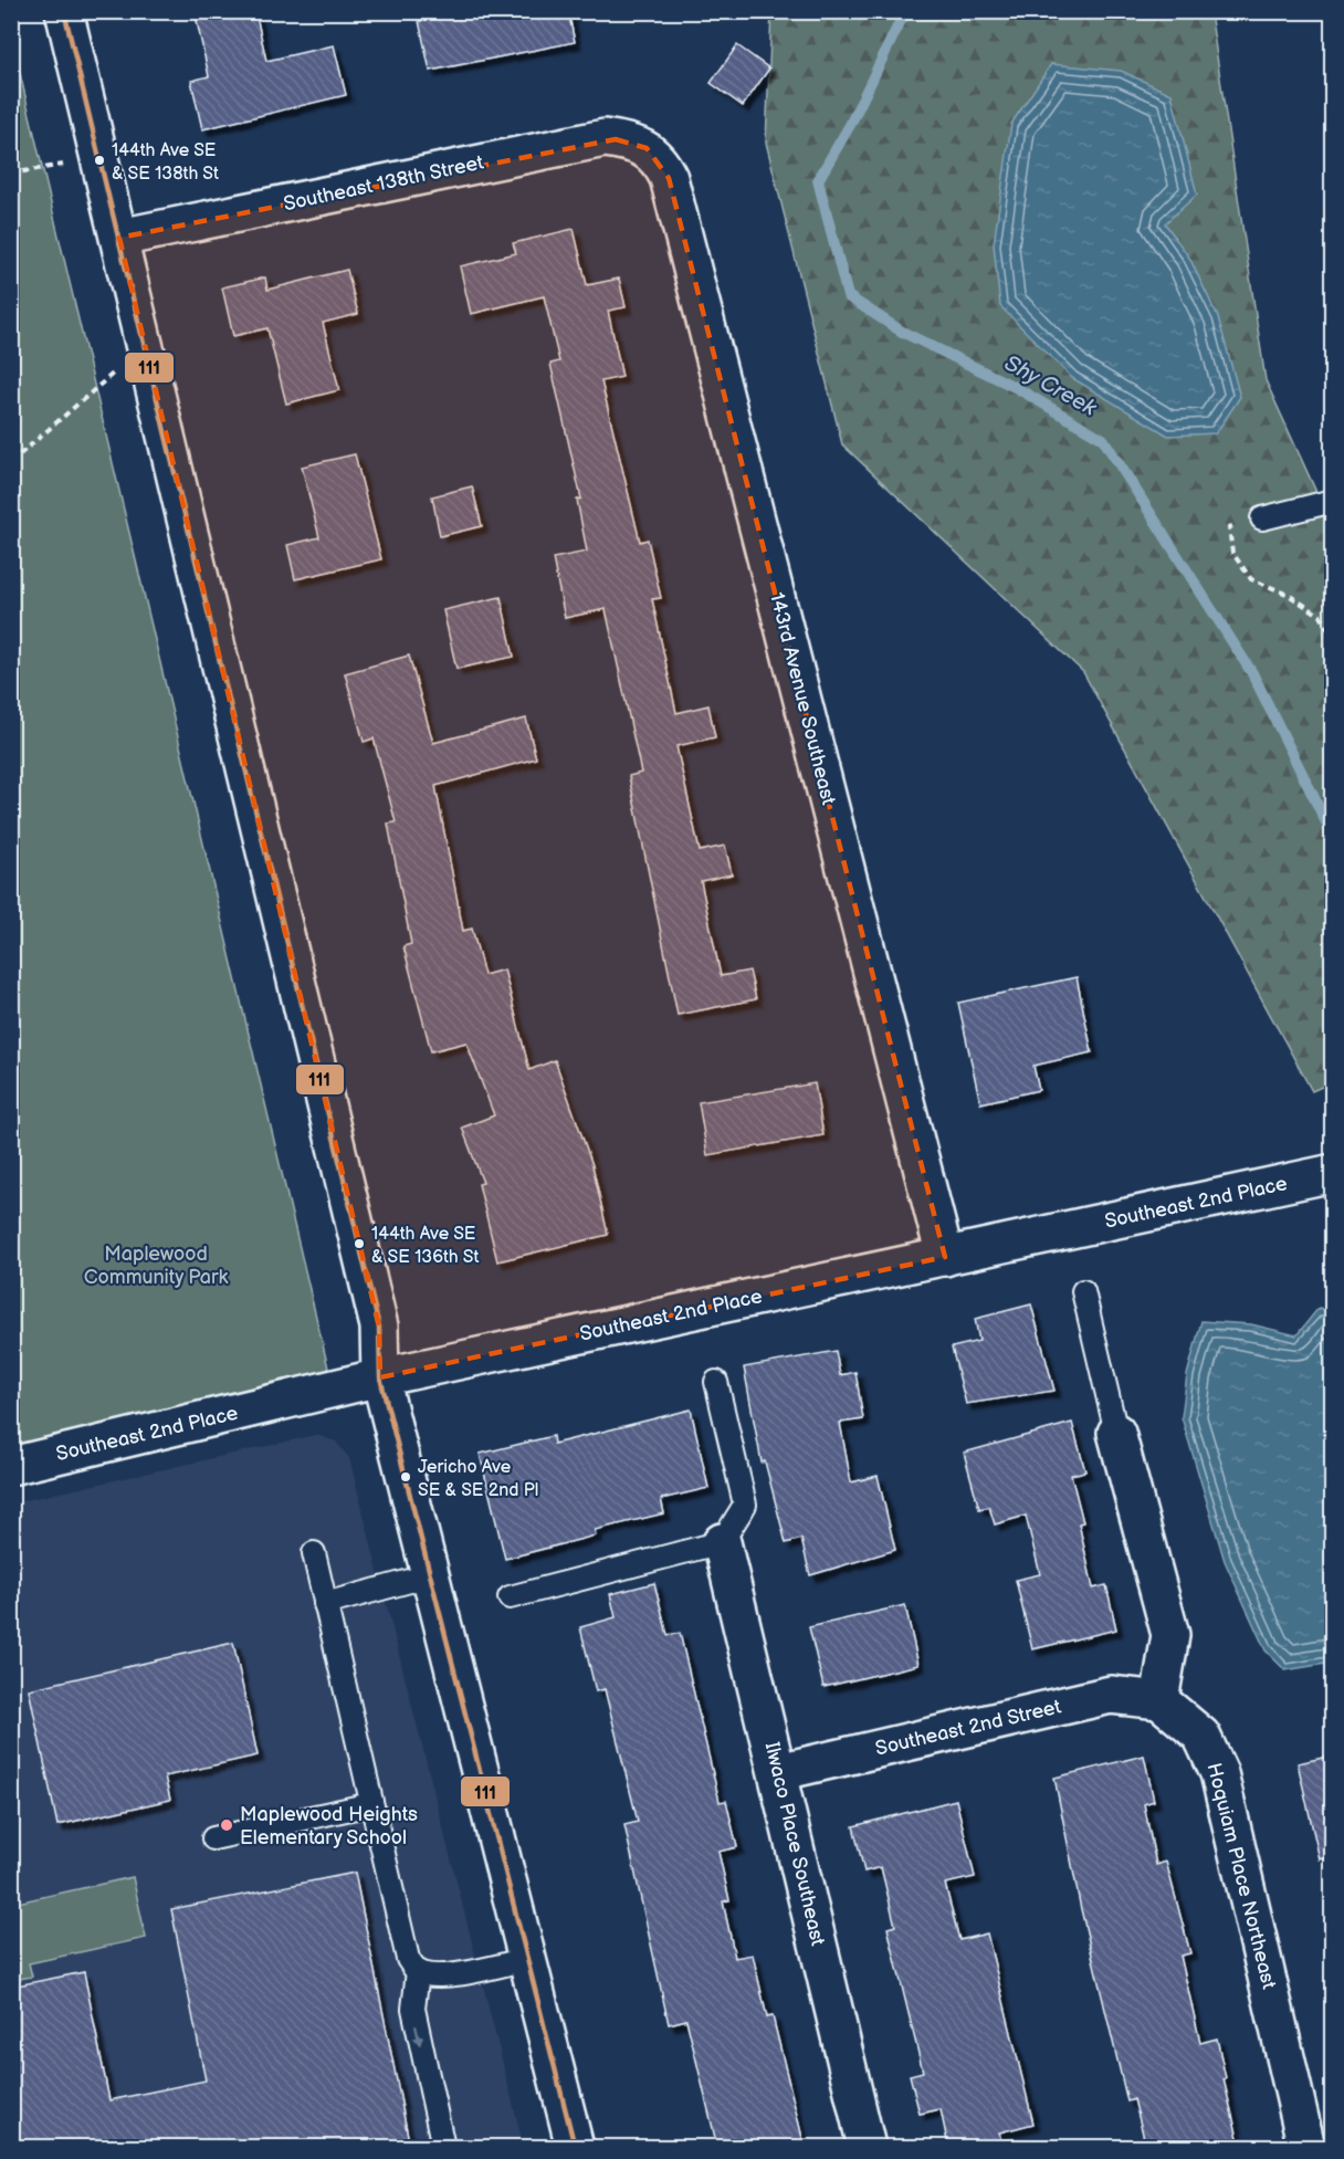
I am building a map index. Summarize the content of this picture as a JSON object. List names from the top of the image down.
{
  "streets": {
    "street": [
      "Southeast 138th Street",
      "143rd Avenue Southeast",
      "Southeast 2nd Place",
      "Southeast 2nd Street",
      "Ilwaco Place Southeast",
      "Hoquiam Place Northeast"
    ]
  },
  "crossings": [
    ["Southeast 138th Street", "143rd Avenue Southeast"],
    ["143rd Avenue Southeast", "Southeast 2nd Place"],
    ["Southeast 2nd Street", "Ilwaco Place Southeast"],
    ["Southeast 2nd Street", "Hoquiam Place Northeast"]
  ],
  "water": ["Shy Creek"],
  "parks": ["Maplewood Community Park"],
  "places": [
    "144th Ave SE & SE 138th St",
    "144th Ave SE & SE 136th St",
    "Jericho Ave SE & SE 2nd Pl",
    "Maplewood Heights Elementary School"
  ],
  "lines": ["transit line 111"]
}
